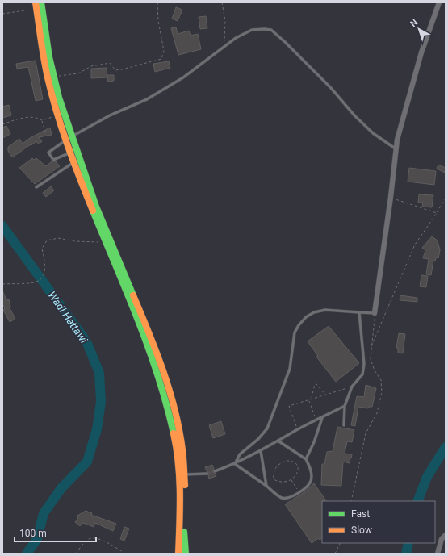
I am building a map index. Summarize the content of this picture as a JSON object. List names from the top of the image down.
{
  "water": ["Wadi Hattawi"],
  "legend": ["Fast", "Slow"],
  "scale_bar": "100 m",
  "north": "top left"
}
